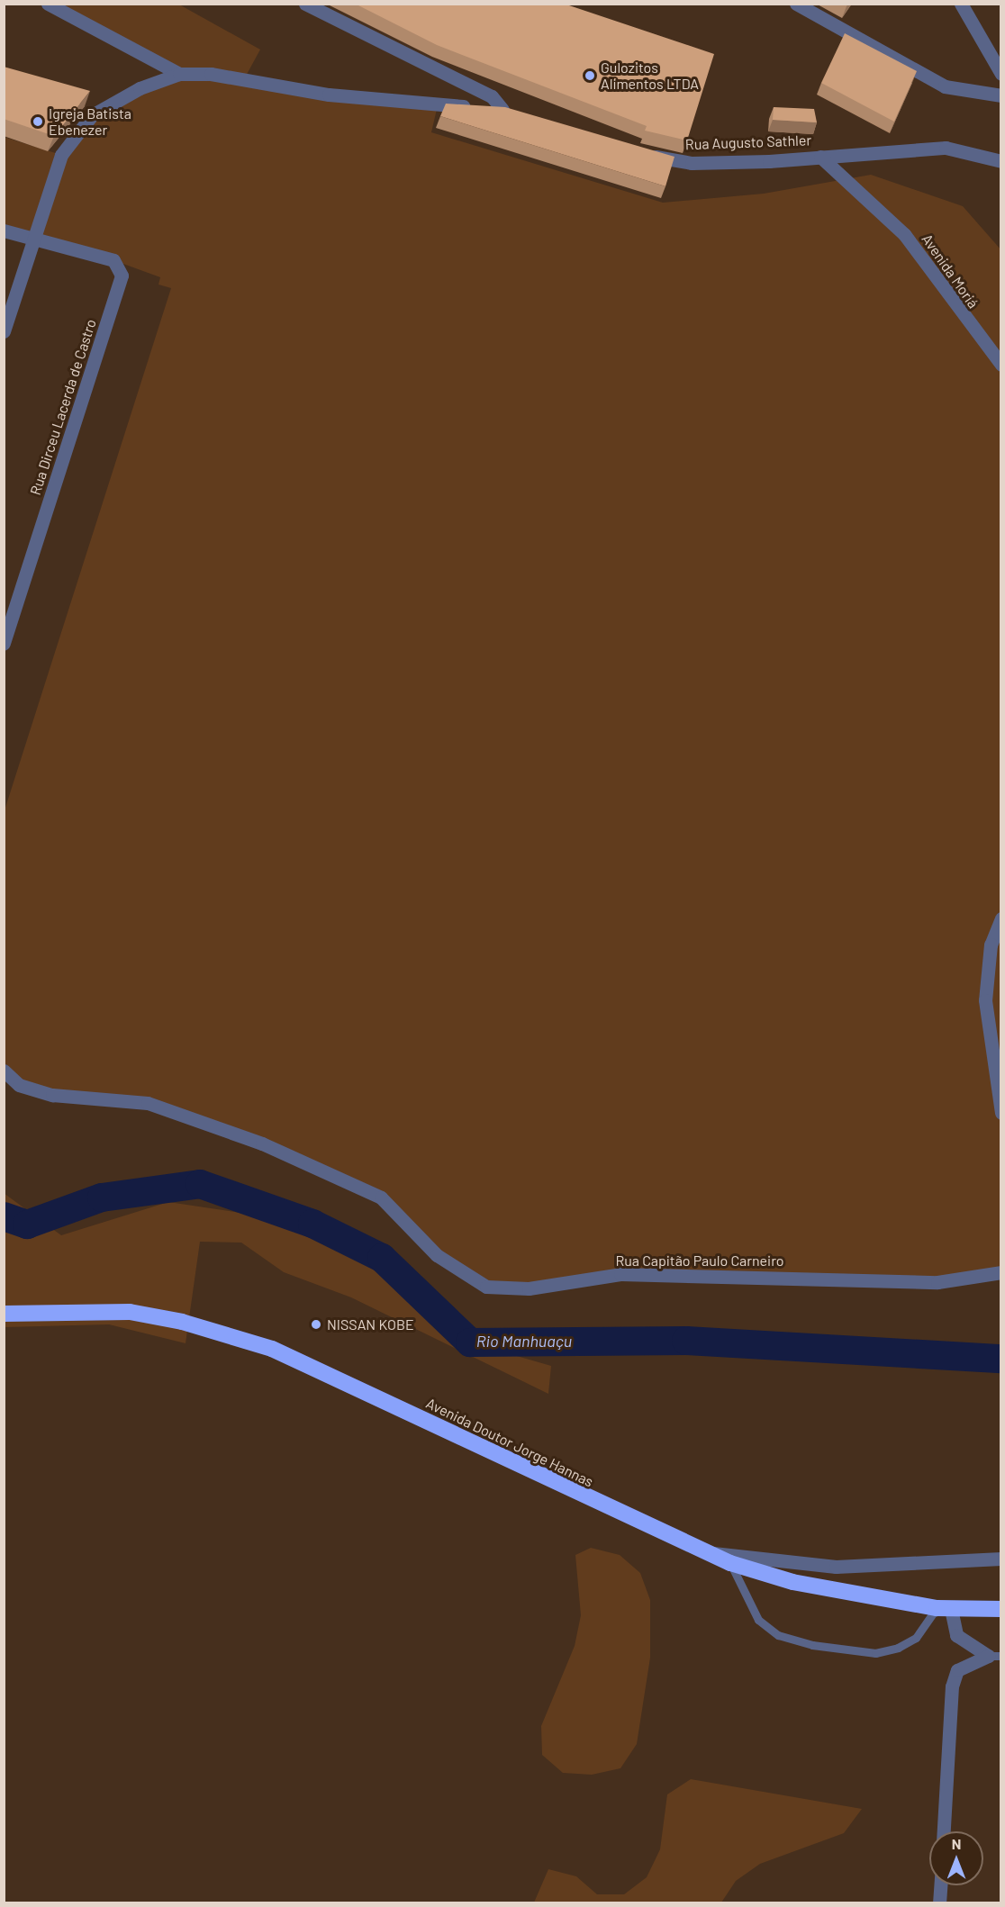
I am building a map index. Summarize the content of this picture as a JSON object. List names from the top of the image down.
{
  "streets": {
    "highway": ["Avenida Doutor Jorge Hannas"],
    "street": [
      "Rua Augusto Sathler",
      "Avenida Moriá",
      "Rua Dirceu Lacerda de Castro",
      "Rua Capitão Paulo Carneiro"
    ]
  },
  "crossings": [
    ["Rua Augusto Sathler", "Avenida Moriá"]
  ],
  "water": ["Rio Manhuaçu"],
  "places": ["Gulozitos Alimentos LTDA", "Igreja Batista Ebenezer", "NISSAN KOBE"],
  "north": "top"
}
